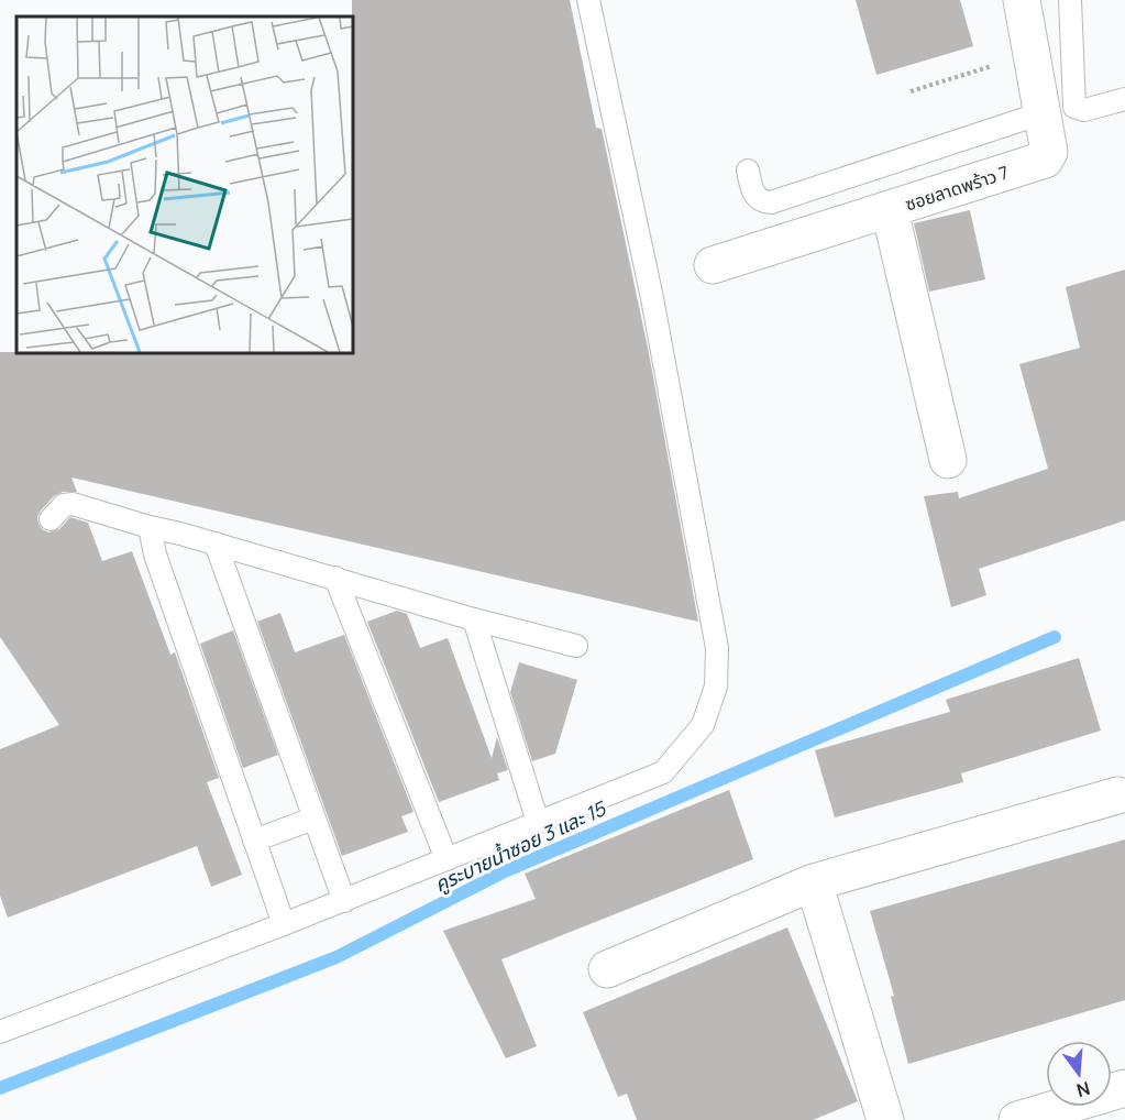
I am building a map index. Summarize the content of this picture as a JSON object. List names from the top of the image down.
{
  "streets": {
    "street": ["ซอยลาดพร้าว 7"]
  },
  "water": ["คูระบายน้ำซอย 3 และ 15"],
  "north": "bottom"
}
